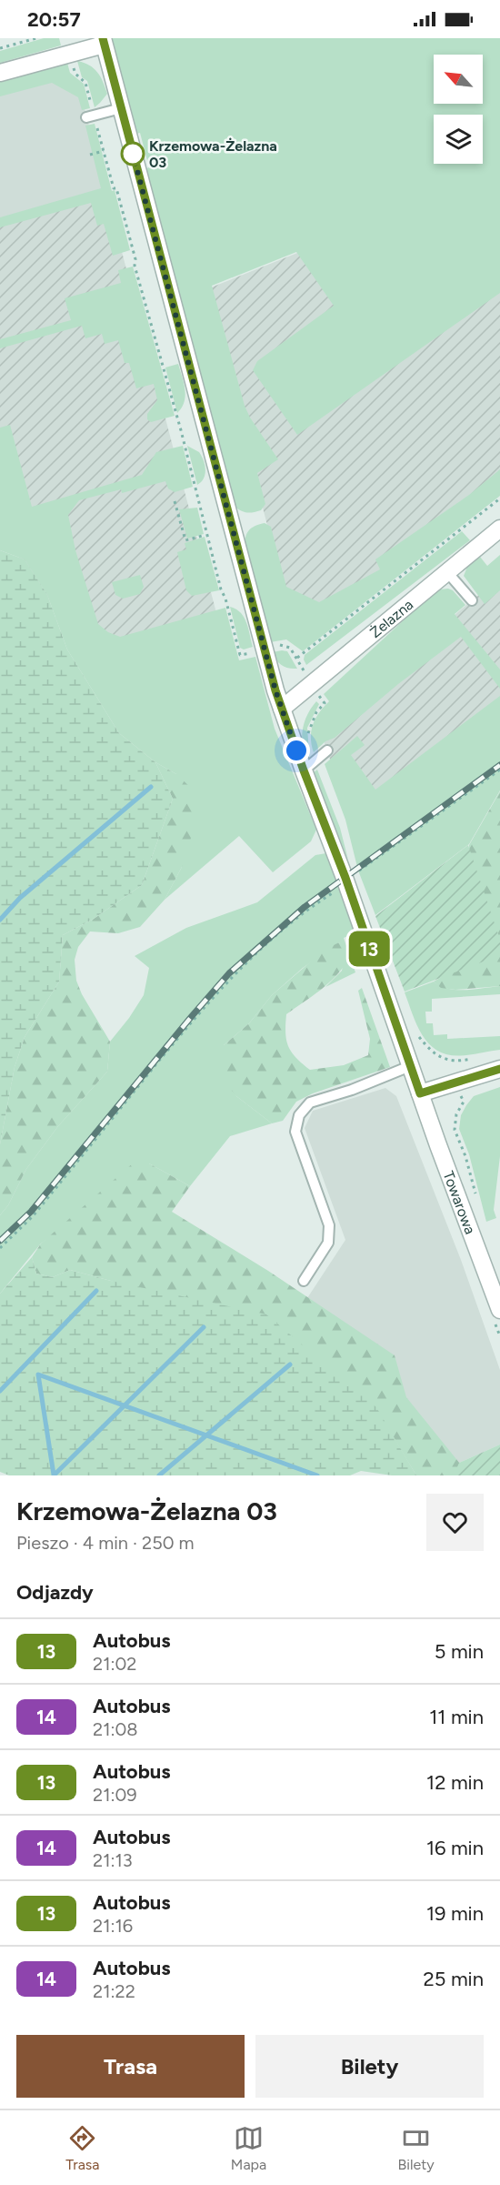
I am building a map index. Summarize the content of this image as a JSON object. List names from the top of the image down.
{
  "streets": {
    "street": ["Żelazna", "Towarowa"]
  },
  "crossings": [
    ["Żelazna", "Towarowa"]
  ],
  "places": ["Krzemowa-Żelazna 03"],
  "lines": ["bus line 13"],
  "north": "top left",
  "page": {
    "status": "20:57",
    "on_map": "13",
    "heading": [
      ["Krzemowa-Żelazna 03", "Pieszo · 4 min · 250 m"],
      "Odjazdy"
    ],
    "list": [
      {
        "mark": "13",
        "name": "Autobus",
        "note": "21:02",
        "value": "5 min"
      },
      {
        "mark": "14",
        "name": "Autobus",
        "note": "21:08",
        "value": "11 min"
      },
      {
        "mark": "13",
        "name": "Autobus",
        "note": "21:09",
        "value": "12 min"
      },
      {
        "mark": "14",
        "name": "Autobus",
        "note": "21:13",
        "value": "16 min"
      },
      {
        "mark": "13",
        "name": "Autobus",
        "note": "21:16",
        "value": "19 min"
      },
      {
        "mark": "14",
        "name": "Autobus",
        "note": "21:22",
        "value": "25 min"
      }
    ],
    "buttons": ["Trasa", "Bilety"],
    "tabs": ["Trasa", "Mapa", "Bilety"]
  }
}
